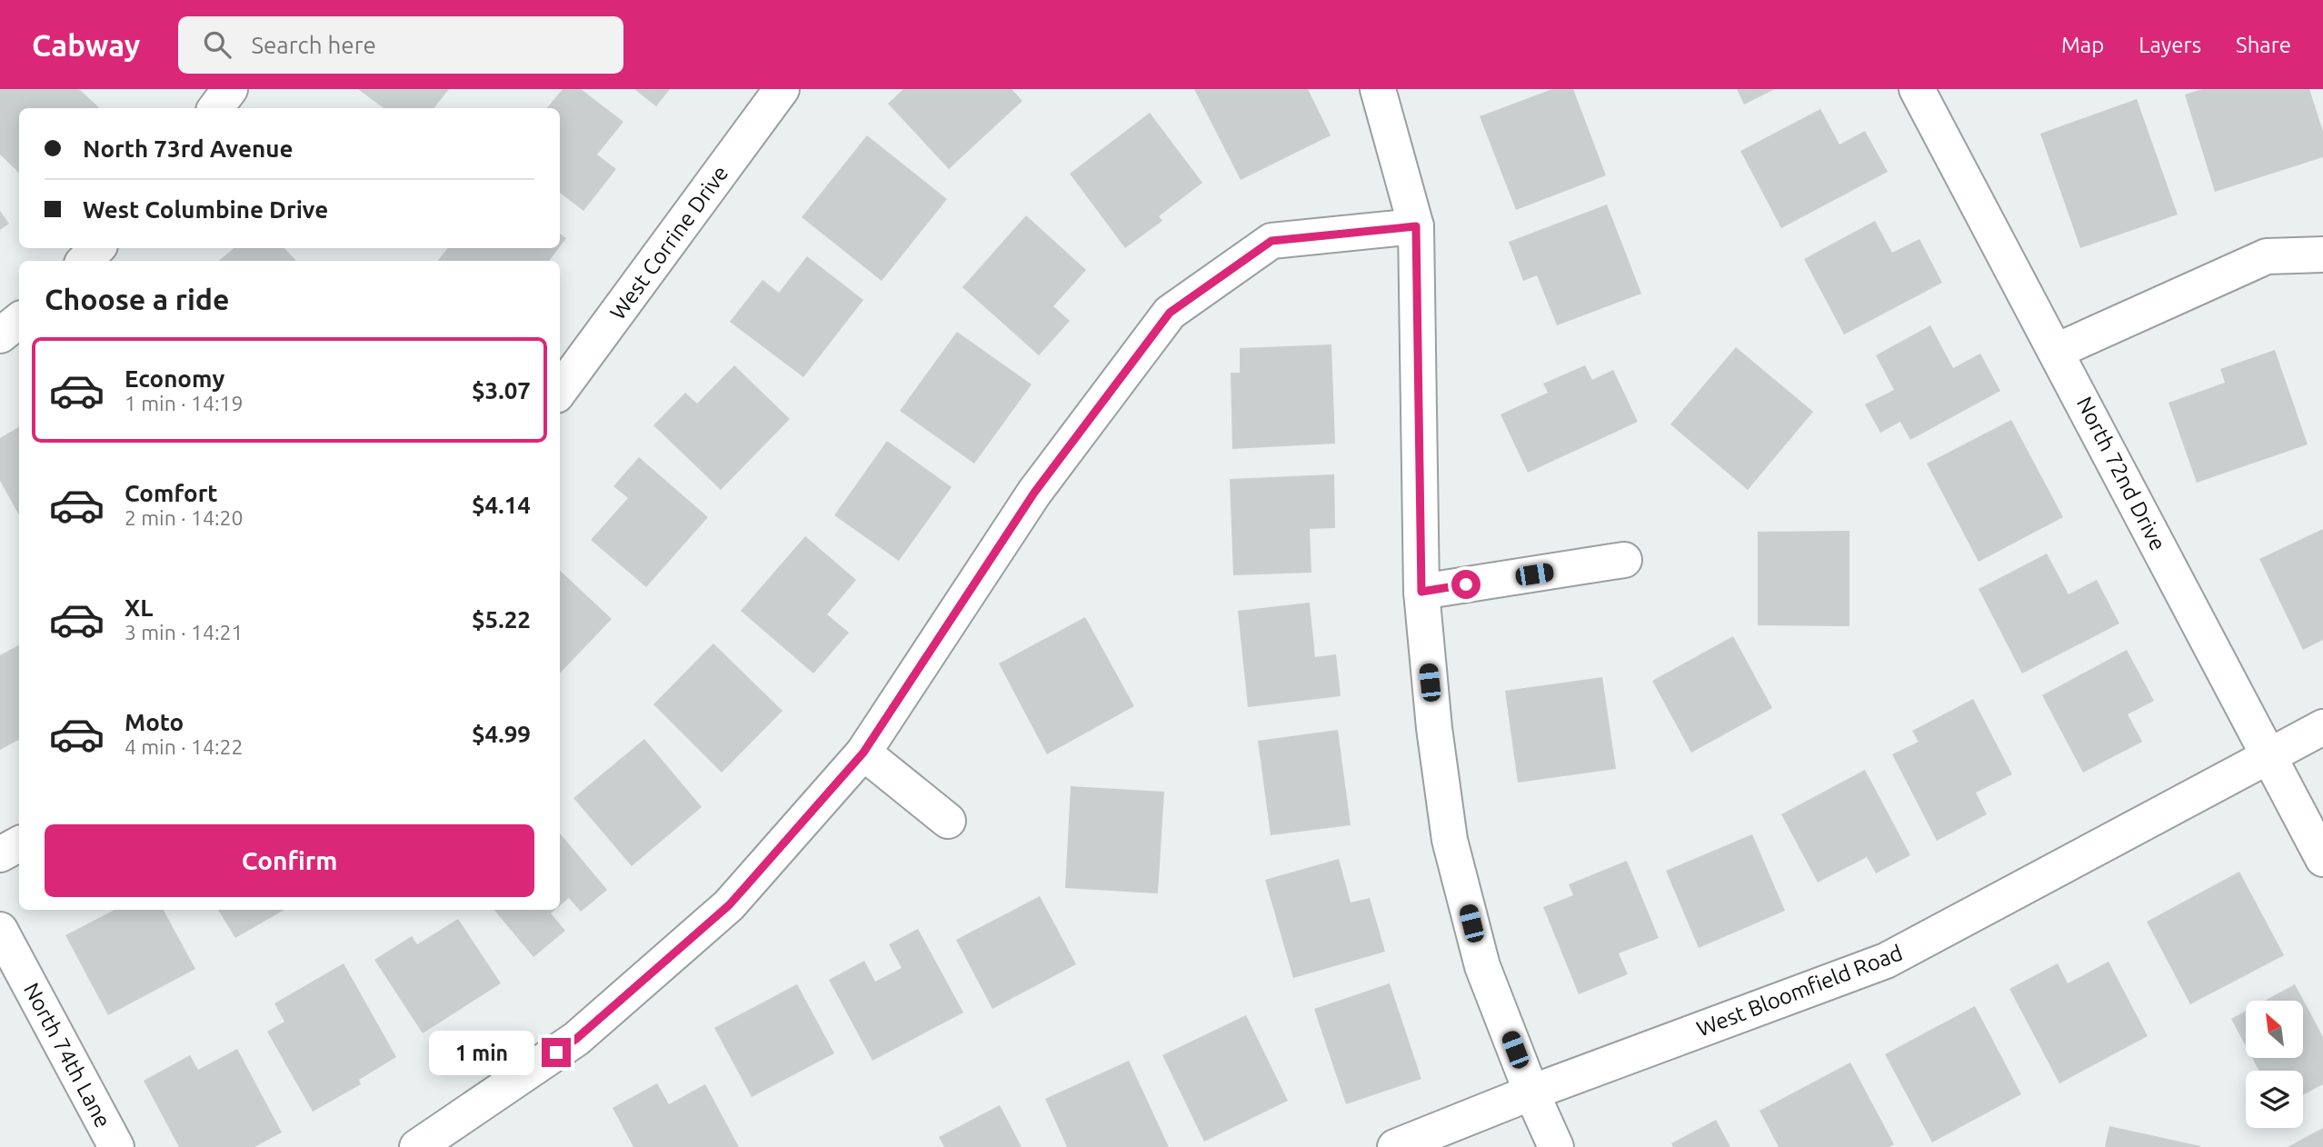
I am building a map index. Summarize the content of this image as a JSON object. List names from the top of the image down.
{
  "streets": {
    "street": [
      "West Corrine Drive",
      "North 72nd Drive",
      "West Bloomfield Road",
      "North 74th Lane"
    ]
  },
  "crossings": [
    ["North 72nd Drive", "West Bloomfield Road"]
  ],
  "north": "top left",
  "page": {
    "header": "Cabway",
    "search": "Search here",
    "nav": ["Map", "Layers", "Share"],
    "banner": ["North 73rd Avenue", "West Columbine Drive"],
    "heading": "Choose a ride",
    "list": [
      {
        "name": "Economy",
        "note": "1 min · 14:19",
        "value": "$3.07"
      },
      {
        "name": "Comfort",
        "note": "2 min · 14:20",
        "value": "$4.14"
      },
      {
        "name": "XL",
        "note": "3 min · 14:21",
        "value": "$5.22"
      },
      {
        "name": "Moto",
        "note": "4 min · 14:22",
        "value": "$4.99"
      }
    ],
    "buttons": "Confirm",
    "bubble": "1 min"
  }
}
